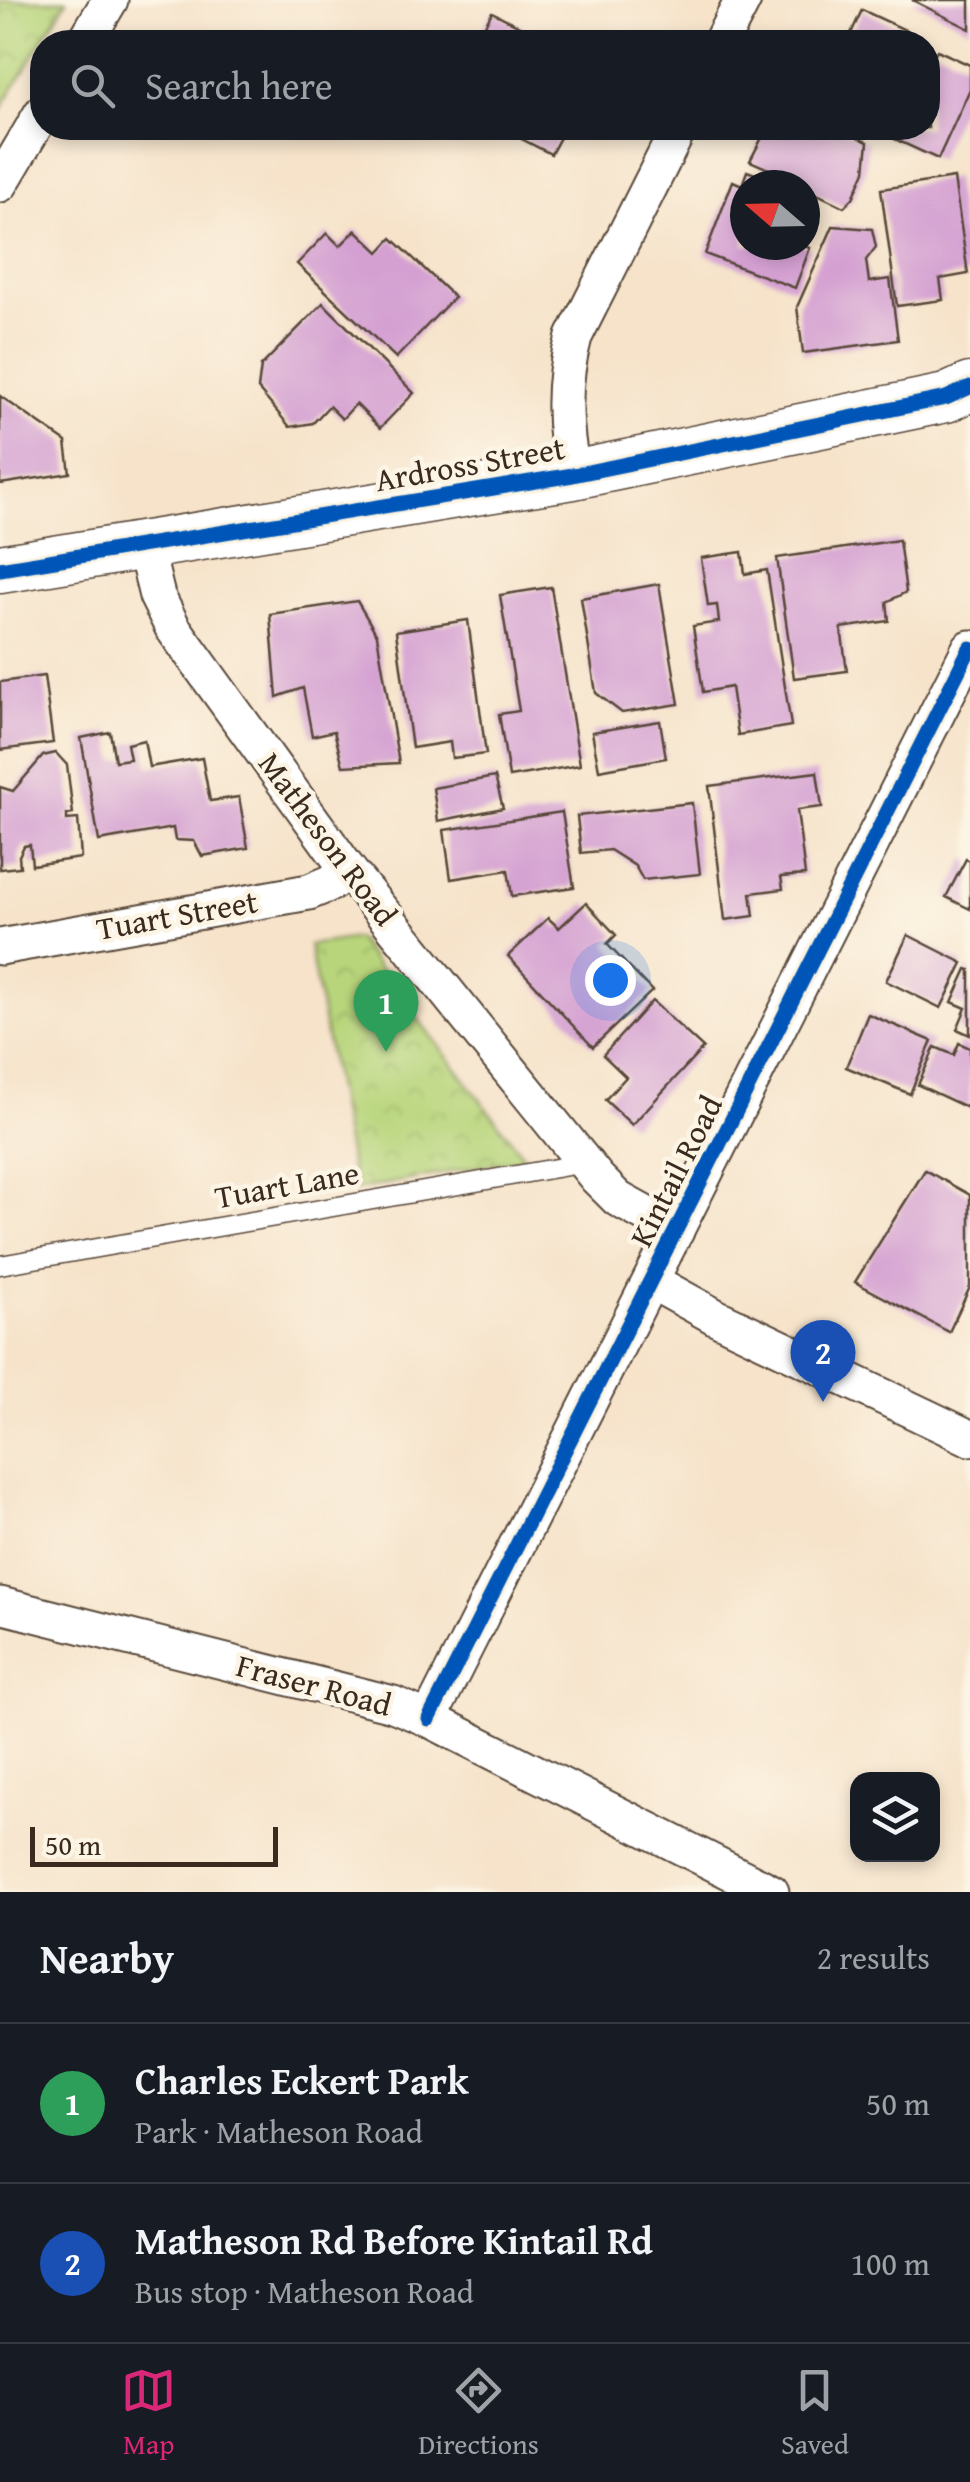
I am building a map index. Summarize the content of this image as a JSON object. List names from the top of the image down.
{
  "streets": {
    "street": [
      "Ardross Street",
      "Matheson Road",
      "Tuart Street",
      "Kintail Road",
      "Fraser Road"
    ],
    "lane": ["Tuart Lane"]
  },
  "crossings": [
    ["Ardross Street", "Matheson Road"],
    ["Matheson Road", "Tuart Street"],
    ["Matheson Road", "Kintail Road"],
    ["Matheson Road", "Tuart Lane"],
    ["Kintail Road", "Fraser Road"]
  ],
  "scale_bar": "50 m",
  "north": "left",
  "page": {
    "search": "Search here",
    "pins": ["1", "2"],
    "scale": "50 m",
    "heading": ["Nearby", "2 results"],
    "list": [
      {
        "mark": "1",
        "name": "Charles Eckert Park",
        "note": "Park · Matheson Road",
        "value": "50 m"
      },
      {
        "mark": "2",
        "name": "Matheson Rd Before Kintail Rd",
        "note": "Bus stop · Matheson Road",
        "value": "100 m"
      }
    ],
    "nav": ["Map", "Directions", "Saved"]
  }
}
